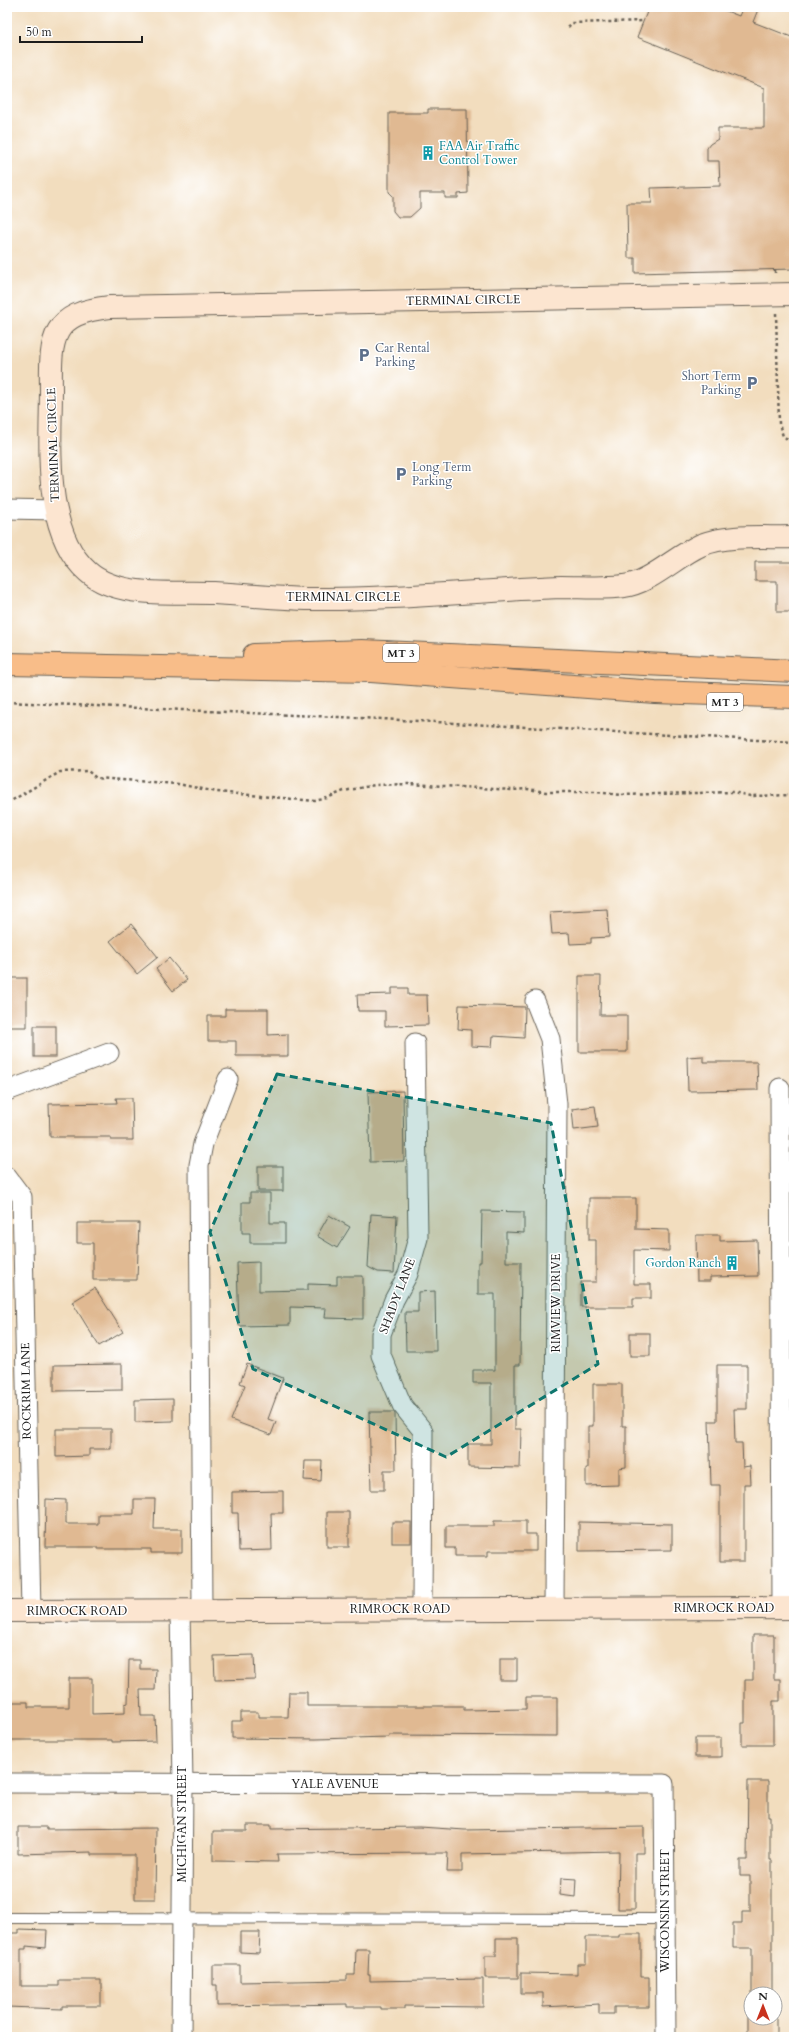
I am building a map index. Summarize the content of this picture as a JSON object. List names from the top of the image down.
{
  "streets": {
    "highway": ["MT 3"],
    "street": [
      "TERMINAL CIRCLE",
      "SHADY LANE",
      "RIMVIEW DRIVE",
      "ROCKRIM LANE",
      "RIMROCK ROAD",
      "YALE AVENUE",
      "MICHIGAN STREET",
      "WISCONSIN STREET"
    ]
  },
  "crossings": [
    ["SHADY LANE", "RIMROCK ROAD"],
    ["RIMVIEW DRIVE", "RIMROCK ROAD"],
    ["ROCKRIM LANE", "RIMROCK ROAD"],
    ["RIMROCK ROAD", "MICHIGAN STREET"],
    ["YALE AVENUE", "MICHIGAN STREET"],
    ["YALE AVENUE", "WISCONSIN STREET"]
  ],
  "places": {
    "building": ["FAA Air Traffic Control Tower", "Gordon Ranch"],
    "parking": ["Car Rental Parking", "Short Term Parking", "Long Term Parking"]
  },
  "scale_bar": "50 m",
  "north": "top"
}
